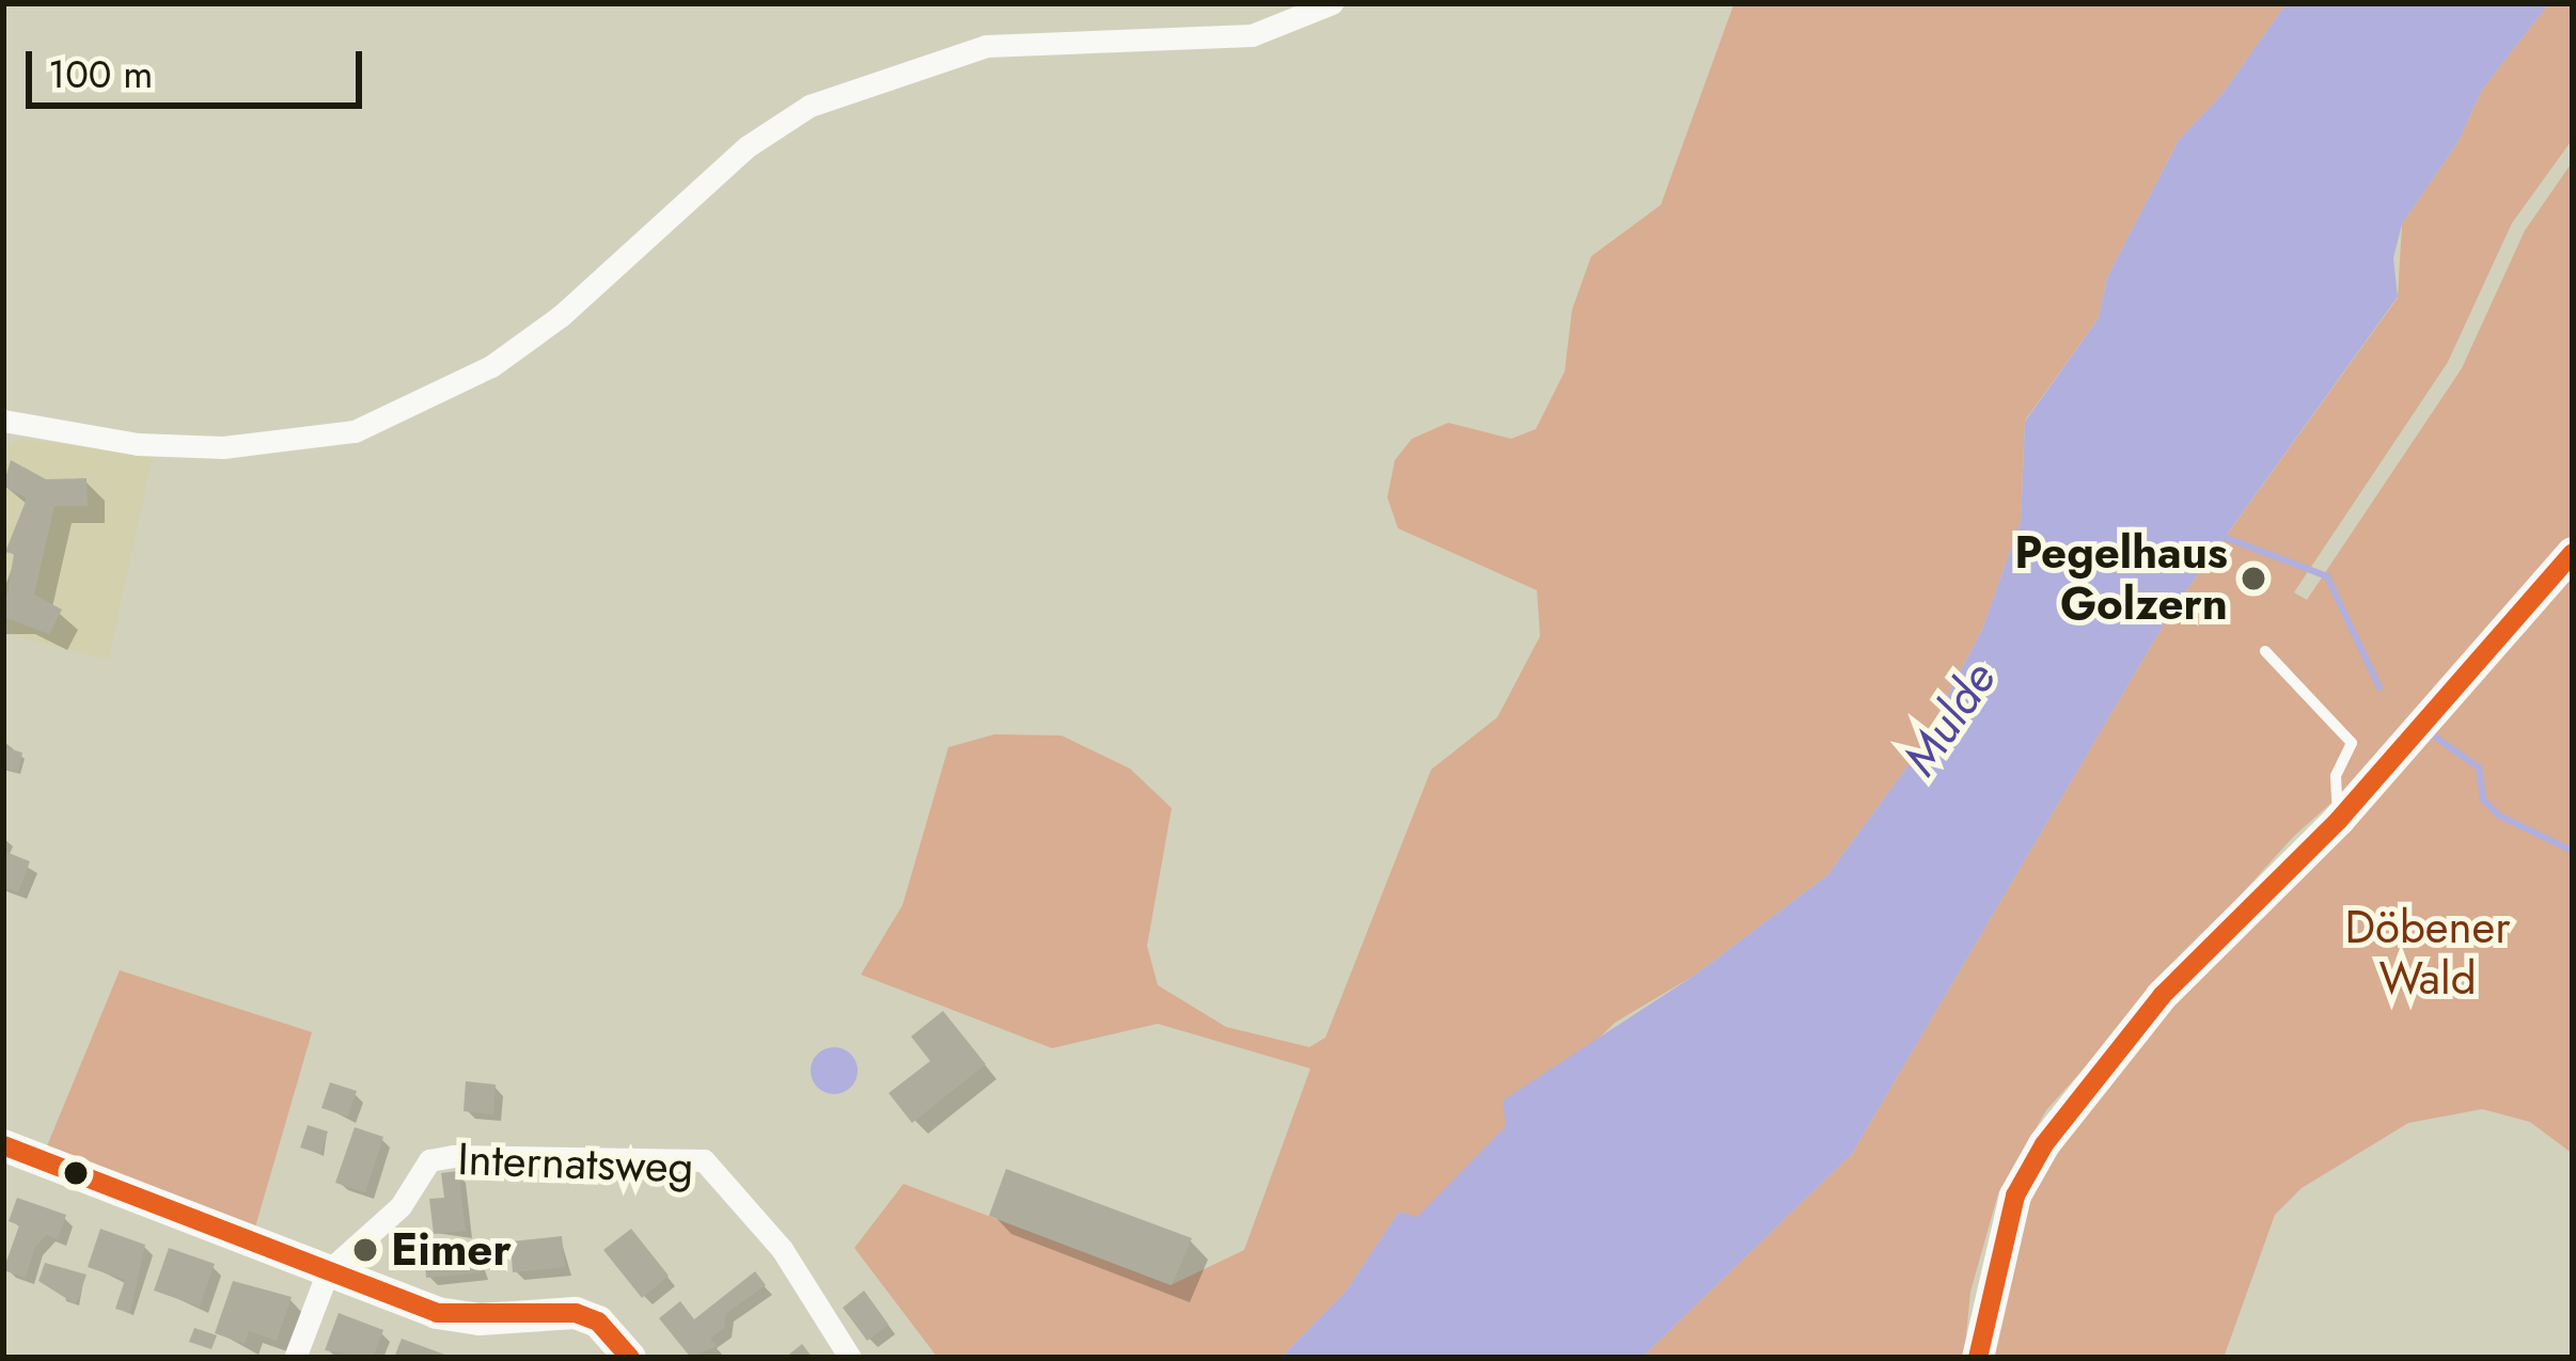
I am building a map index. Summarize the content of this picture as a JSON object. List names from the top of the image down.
{
  "streets": {
    "street": ["Internatsweg"]
  },
  "water": ["Mulde"],
  "parks": ["Döbener Wald"],
  "places": ["Pegelhaus Golzern", "Eimer"],
  "scale_bar": "100 m"
}
